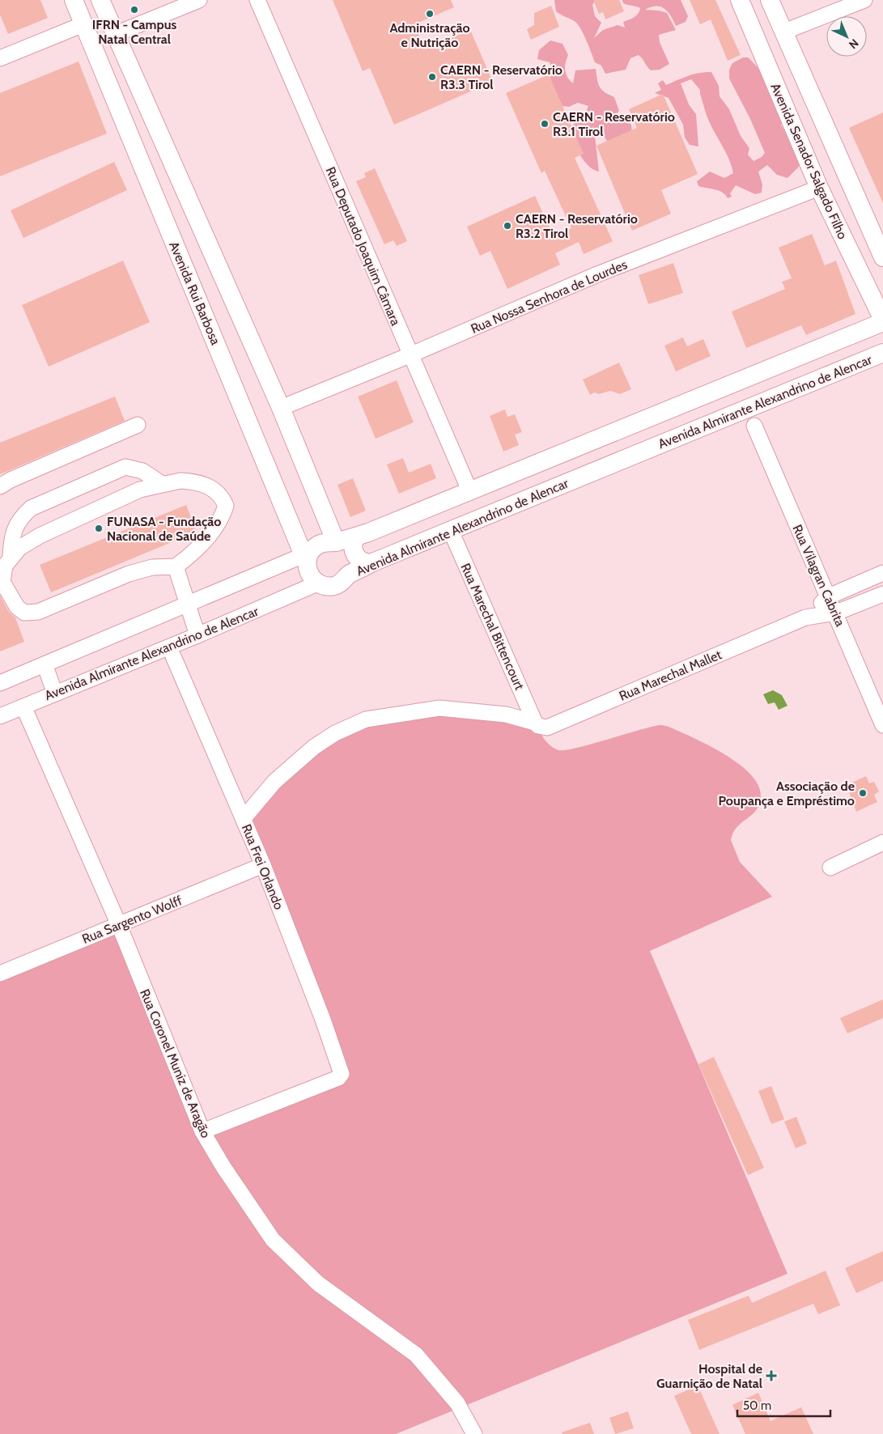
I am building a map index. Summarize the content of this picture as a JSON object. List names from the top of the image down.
{
  "streets": {
    "main road": ["Avenida Senador Salgado Filho", "Avenida Rui Barbosa", "Avenida Almirante Alexandrino de Alencar"],
    "street": [
      "Rua Deputado Joaquim Câmara",
      "Rua Nossa Senhora de Lourdes",
      "Rua Vilagran Cabrita",
      "Rua Marechal Bittencourt",
      "Rua Marechal Mallet",
      "Rua Frei Orlando",
      "Rua Sargento Wolff",
      "Rua Coronel Muniz de Aragão"
    ]
  },
  "crossings": [
    ["Avenida Senador Salgado Filho", "Rua Nossa Senhora de Lourdes"],
    ["Avenida Senador Salgado Filho", "Avenida Almirante Alexandrino de Alencar"],
    ["Rua Deputado Joaquim Câmara", "Rua Nossa Senhora de Lourdes"],
    ["Rua Deputado Joaquim Câmara", "Avenida Almirante Alexandrino de Alencar"],
    ["Avenida Rui Barbosa", "Avenida Almirante Alexandrino de Alencar"],
    ["Avenida Almirante Alexandrino de Alencar", "Rua Marechal Bittencourt"],
    ["Avenida Almirante Alexandrino de Alencar", "Rua Coronel Muniz de Aragão"],
    ["Rua Vilagran Cabrita", "Rua Marechal Mallet"],
    ["Rua Marechal Bittencourt", "Rua Marechal Mallet"],
    ["Rua Marechal Mallet", "Rua Frei Orlando"],
    ["Rua Frei Orlando", "Rua Sargento Wolff"],
    ["Rua Frei Orlando", "Rua Coronel Muniz de Aragão"],
    ["Rua Sargento Wolff", "Rua Coronel Muniz de Aragão"]
  ],
  "places": {
    "other": [
      "IFRN - Campus Natal Central",
      "Administração e Nutrição",
      "CAERN - Reservatório R3.3 Tirol",
      "CAERN - Reservatório R3.1 Tirol",
      "CAERN - Reservatório R3.2 Tirol",
      "FUNASA - Fundação Nacional de Saúde",
      "Associação de Poupança e Empréstimo"
    ],
    "health": ["Hospital de Guarnição de Natal"]
  },
  "scale_bar": "50 m",
  "north": "bottom right"
}
